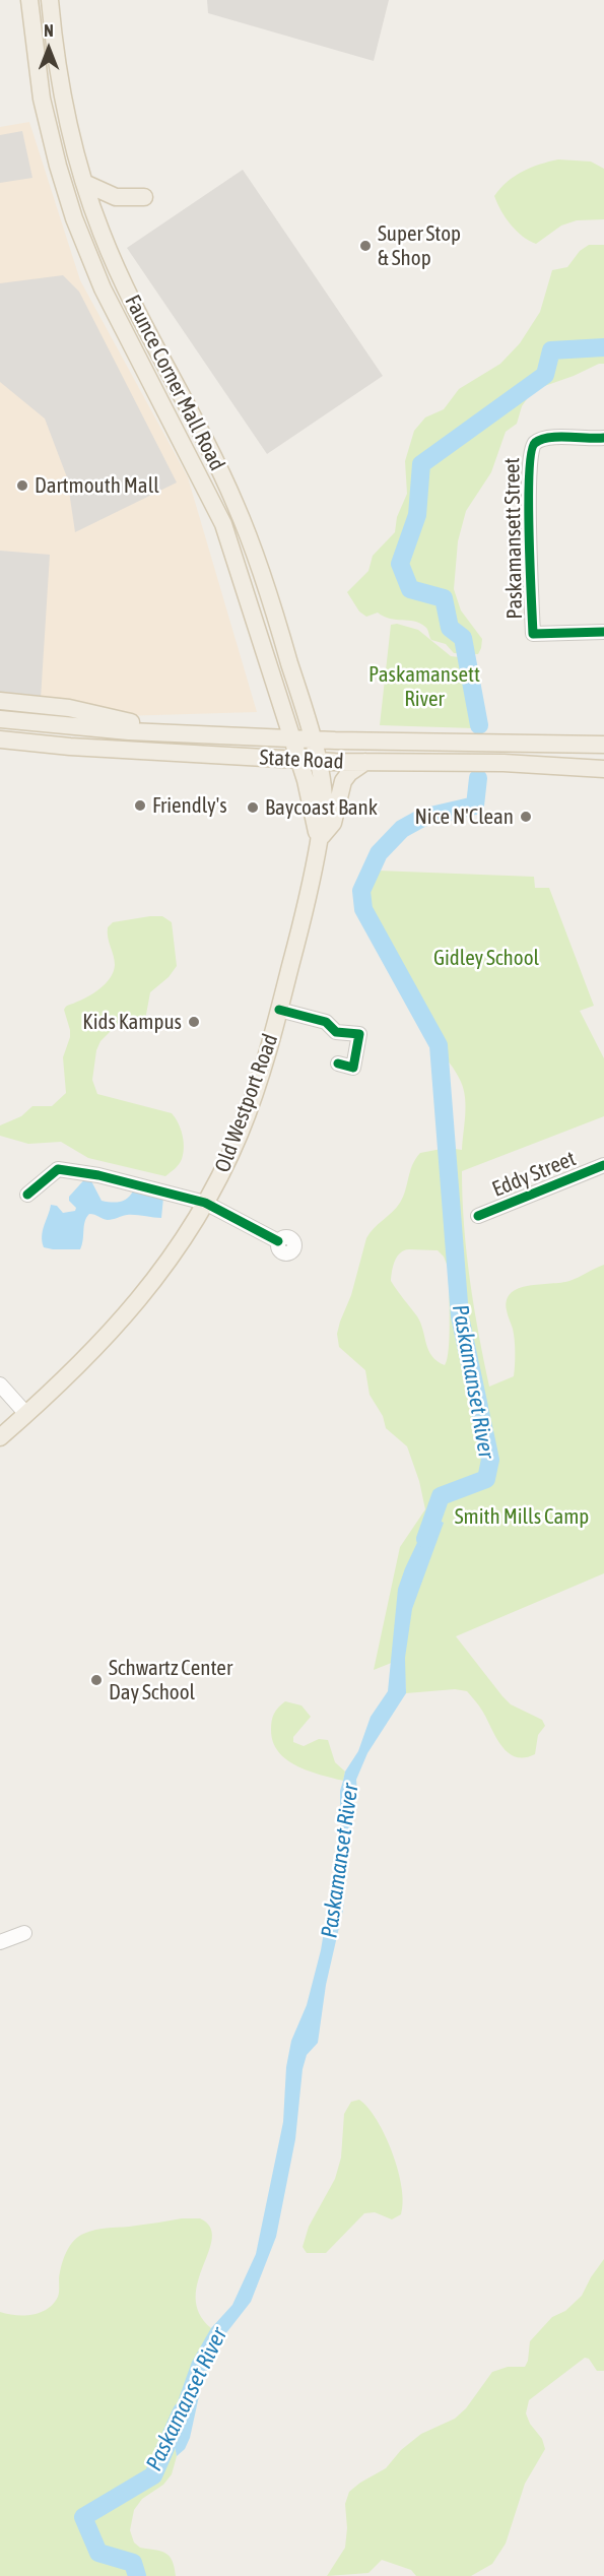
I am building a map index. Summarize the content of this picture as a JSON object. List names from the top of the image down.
{
  "streets": {
    "main road": ["Faunce Corner Mall Road", "State Road", "Old Westport Road"],
    "street": ["Paskamansett Street", "Eddy Street"]
  },
  "crossings": [
    ["Faunce Corner Mall Road", "State Road"],
    ["Faunce Corner Mall Road", "Old Westport Road"],
    ["State Road", "Old Westport Road"]
  ],
  "water": ["Paskamanset River"],
  "parks": ["Paskamansett River", "Gidley School", "Smith Mills Camp"],
  "places": [
    "Super Stop & Shop",
    "Dartmouth Mall",
    "Friendly's",
    "Baycoast Bank",
    "Nice N'Clean",
    "Kids Kampus",
    "Schwartz Center Day School"
  ],
  "north": "top"
}
